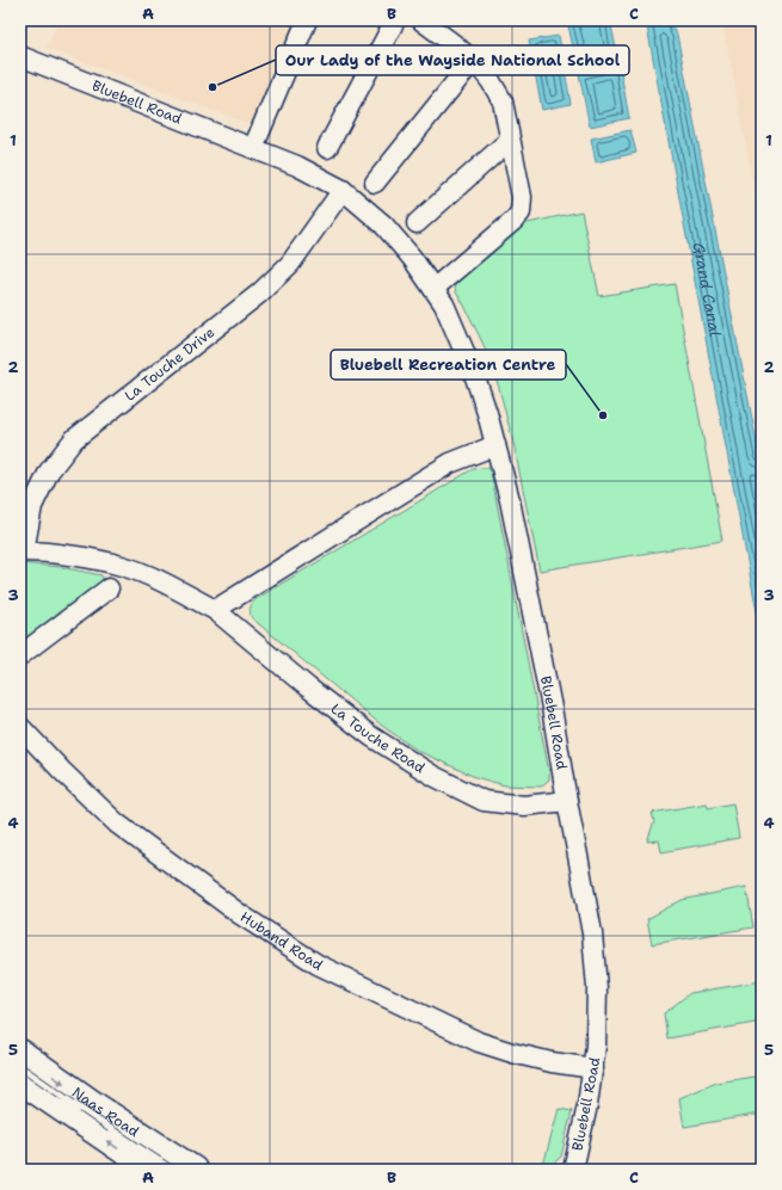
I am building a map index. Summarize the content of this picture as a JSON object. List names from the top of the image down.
{
  "streets": {
    "main road": ["Naas Road"],
    "street": [
      "Bluebell Road",
      "La Touche Drive",
      "La Touche Road",
      "Huband Road"
    ]
  },
  "crossings": [
    ["Bluebell Road", "La Touche Drive"],
    ["Bluebell Road", "La Touche Road"],
    ["Bluebell Road", "Huband Road"],
    ["La Touche Drive", "La Touche Road"]
  ],
  "water": ["Grand Canal"],
  "places": ["Our Lady of the Wayside National School", "Bluebell Recreation Centre"],
  "grid": {
    "columns": ["A", "B", "C"],
    "rows": [
      "1",
      "2",
      "3",
      "4",
      "5"
    ]
  }
}
